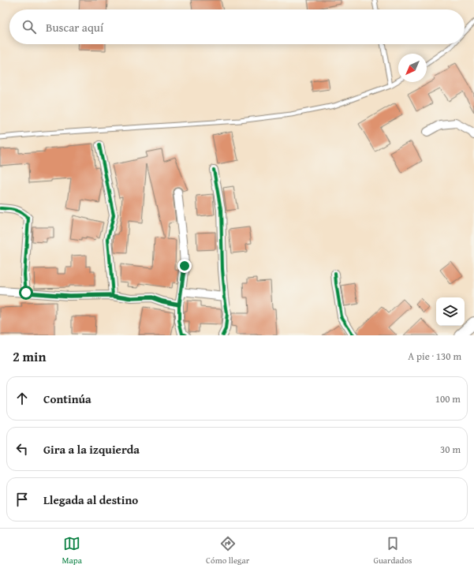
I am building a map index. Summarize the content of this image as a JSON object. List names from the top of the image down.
{
  "north": "bottom left",
  "page": {
    "search": "Buscar aquí",
    "heading": ["2 min", "A pie · 130 m"],
    "list": [
      ["Continúa", "100 m"],
      ["Gira a la izquierda", "30 m"],
      "Llegada al destino"
    ],
    "nav": ["Mapa", "Cómo llegar", "Guardados"]
  }
}
